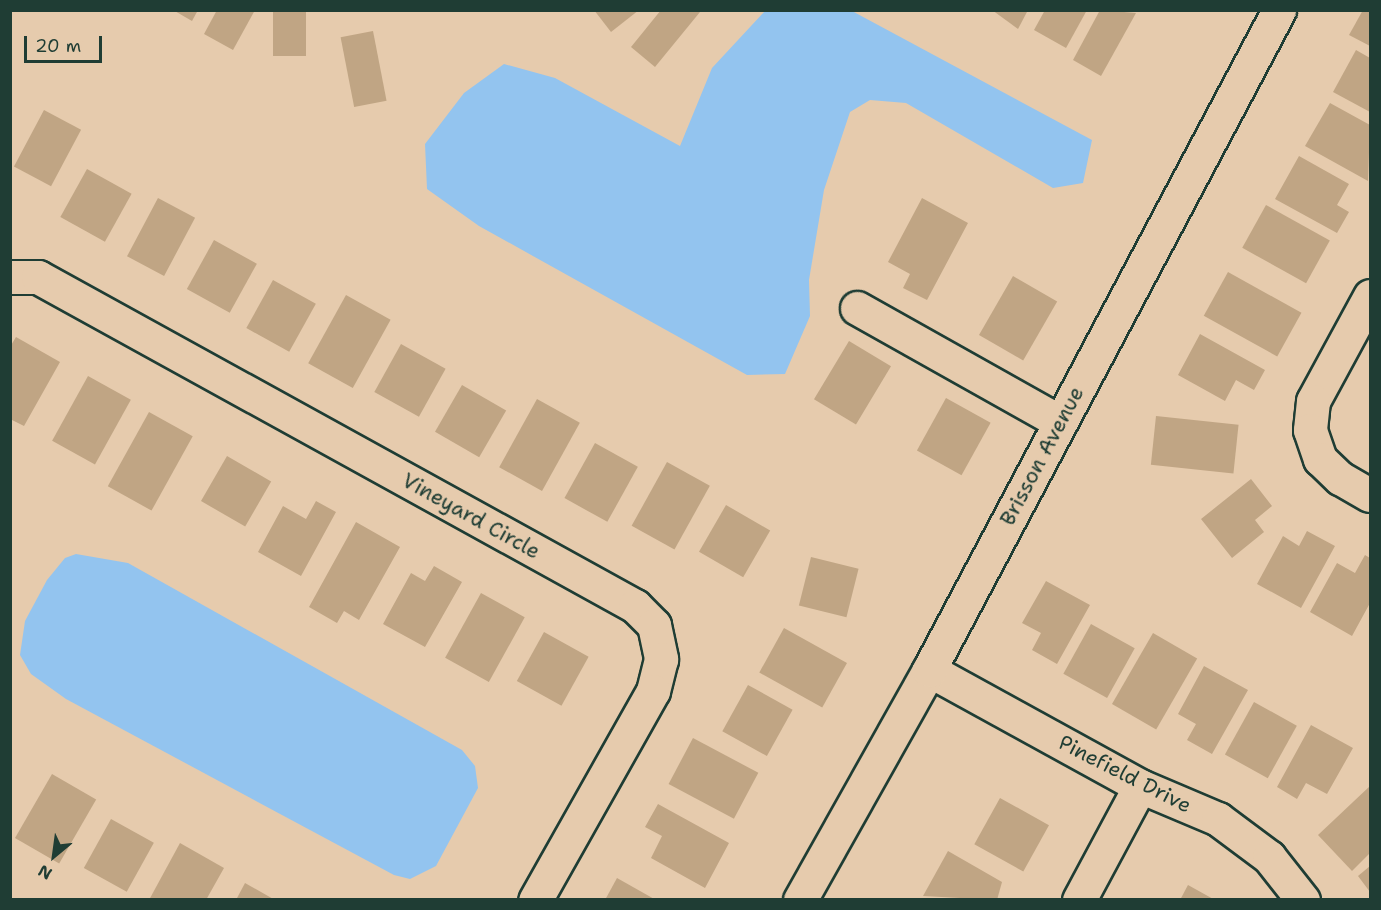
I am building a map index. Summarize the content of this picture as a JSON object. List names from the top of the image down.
{
  "streets": {
    "street": ["Brisson Avenue", "Vineyard Circle", "Pinefield Drive"]
  },
  "crossings": [
    ["Brisson Avenue", "Pinefield Drive"]
  ],
  "scale_bar": "20 m",
  "north": "bottom left"
}
